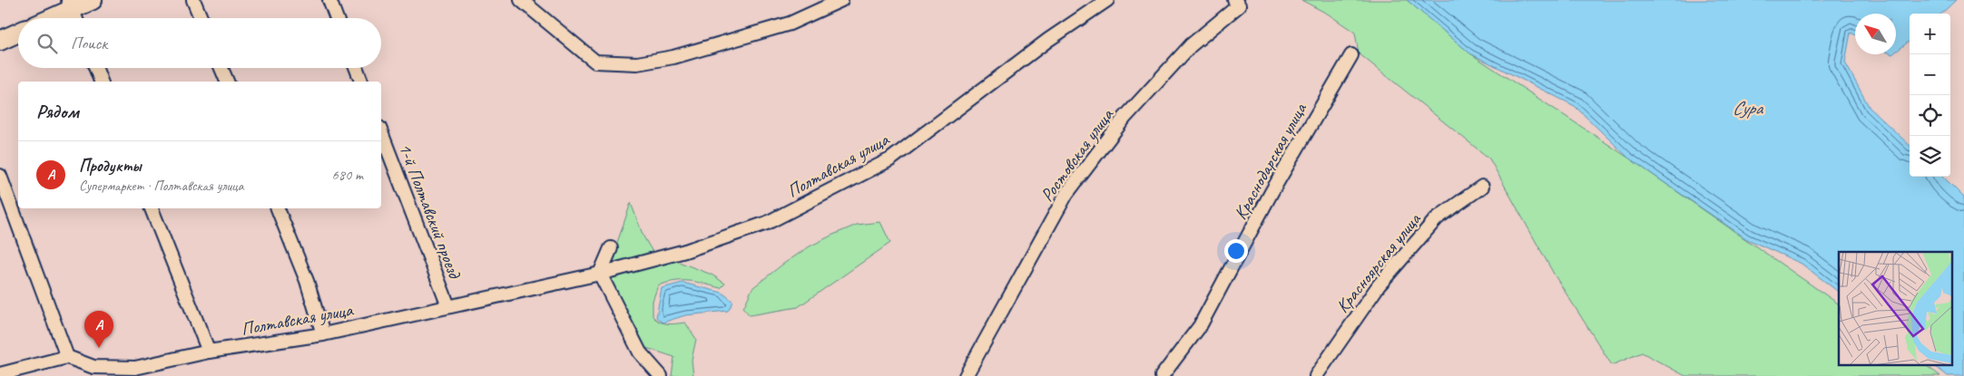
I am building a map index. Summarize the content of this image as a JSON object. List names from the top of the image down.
{
  "streets": {
    "street": [
      "Ростовская улица",
      "Краснодарская улица",
      "Полтавская улица",
      "1-й Полтавский проезд",
      "Красноярская улица"
    ]
  },
  "crossings": [
    ["Полтавская улица", "1-й Полтавский проезд"]
  ],
  "water": ["Сура"],
  "north": "top left",
  "page": {
    "map_buttons": ["+", "−"],
    "search": "Поиск",
    "heading": "Рядом",
    "list": [
      {
        "mark": "A",
        "name": "Продукты",
        "note": "Супермаркет · Полтавская улица",
        "value": "680 m"
      }
    ],
    "pins": "A"
  }
}
